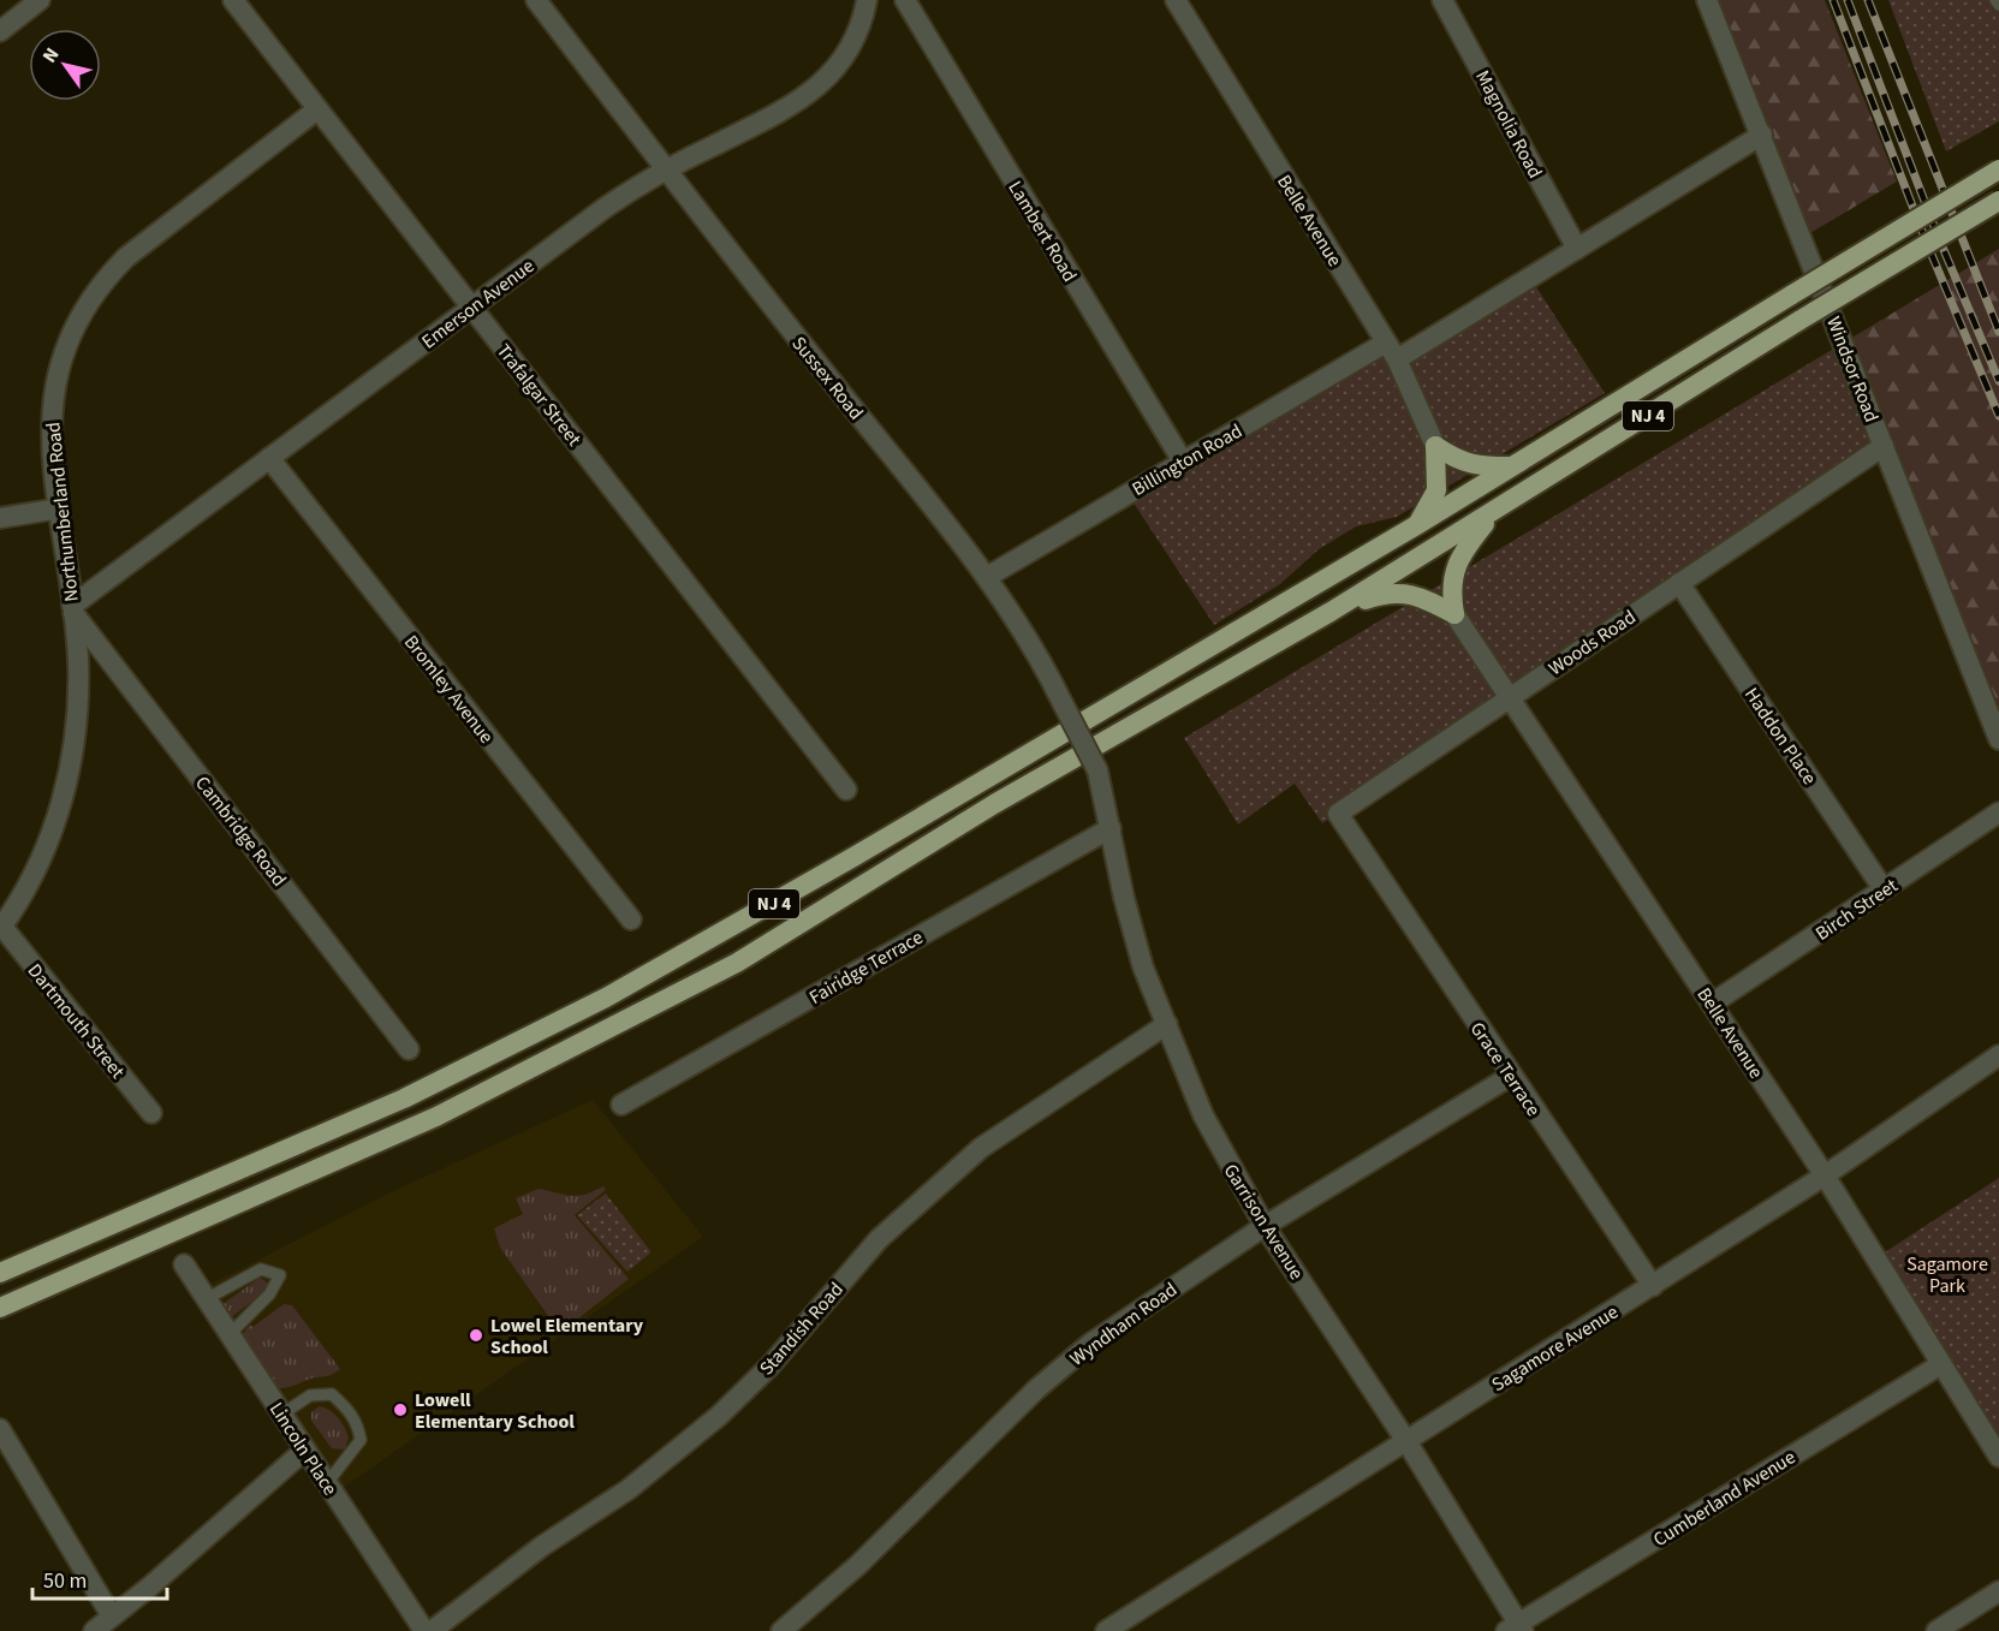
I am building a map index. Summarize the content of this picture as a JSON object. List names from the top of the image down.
{
  "streets": {
    "highway": ["NJ 4"],
    "street": [
      "Magnolia Road",
      "Belle Avenue",
      "Lambert Road",
      "Emerson Avenue",
      "Windsor Road",
      "Sussex Road",
      "Trafalgar Street",
      "Billington Road",
      "Northumberland Road",
      "Woods Road",
      "Bromley Avenue",
      "Haddon Place",
      "Cambridge Road",
      "Birch Street",
      "Fairidge Terrace",
      "Dartmouth Street",
      "Grace Terrace",
      "Garrison Avenue",
      "Wyndham Road",
      "Standish Road",
      "Sagamore Avenue",
      "Lincoln Place",
      "Cumberland Avenue"
    ]
  },
  "crossings": [
    ["Magnolia Road", "Billington Road"],
    ["Belle Avenue", "Billington Road"],
    ["Belle Avenue", "Woods Road"],
    ["Belle Avenue", "Birch Street"],
    ["Belle Avenue", "Sagamore Avenue"],
    ["Belle Avenue", "Cumberland Avenue"],
    ["Lambert Road", "Billington Road"],
    ["Emerson Avenue", "Sussex Road"],
    ["Emerson Avenue", "Trafalgar Street"],
    ["Emerson Avenue", "Northumberland Road"],
    ["Emerson Avenue", "Bromley Avenue"],
    ["Emerson Avenue", "Cambridge Road"],
    ["Windsor Road", "Billington Road"],
    ["Windsor Road", "Woods Road"],
    ["Sussex Road", "Billington Road"],
    ["Sussex Road", "Garrison Avenue"],
    ["Trafalgar Street", "Northumberland Road"],
    ["Northumberland Road", "Cambridge Road"],
    ["Northumberland Road", "Dartmouth Street"],
    ["Woods Road", "Haddon Place"],
    ["Woods Road", "Grace Terrace"],
    ["Haddon Place", "Birch Street"],
    ["Fairidge Terrace", "Garrison Avenue"],
    ["Grace Terrace", "Wyndham Road"],
    ["Grace Terrace", "Sagamore Avenue"],
    ["Garrison Avenue", "Wyndham Road"],
    ["Garrison Avenue", "Standish Road"],
    ["Garrison Avenue", "Sagamore Avenue"],
    ["Garrison Avenue", "Cumberland Avenue"]
  ],
  "parks": ["Sagamore Park"],
  "places": ["Lowel Elementary School", "Lowell Elementary School"],
  "scale_bar": "50 m",
  "north": "top left"
}
